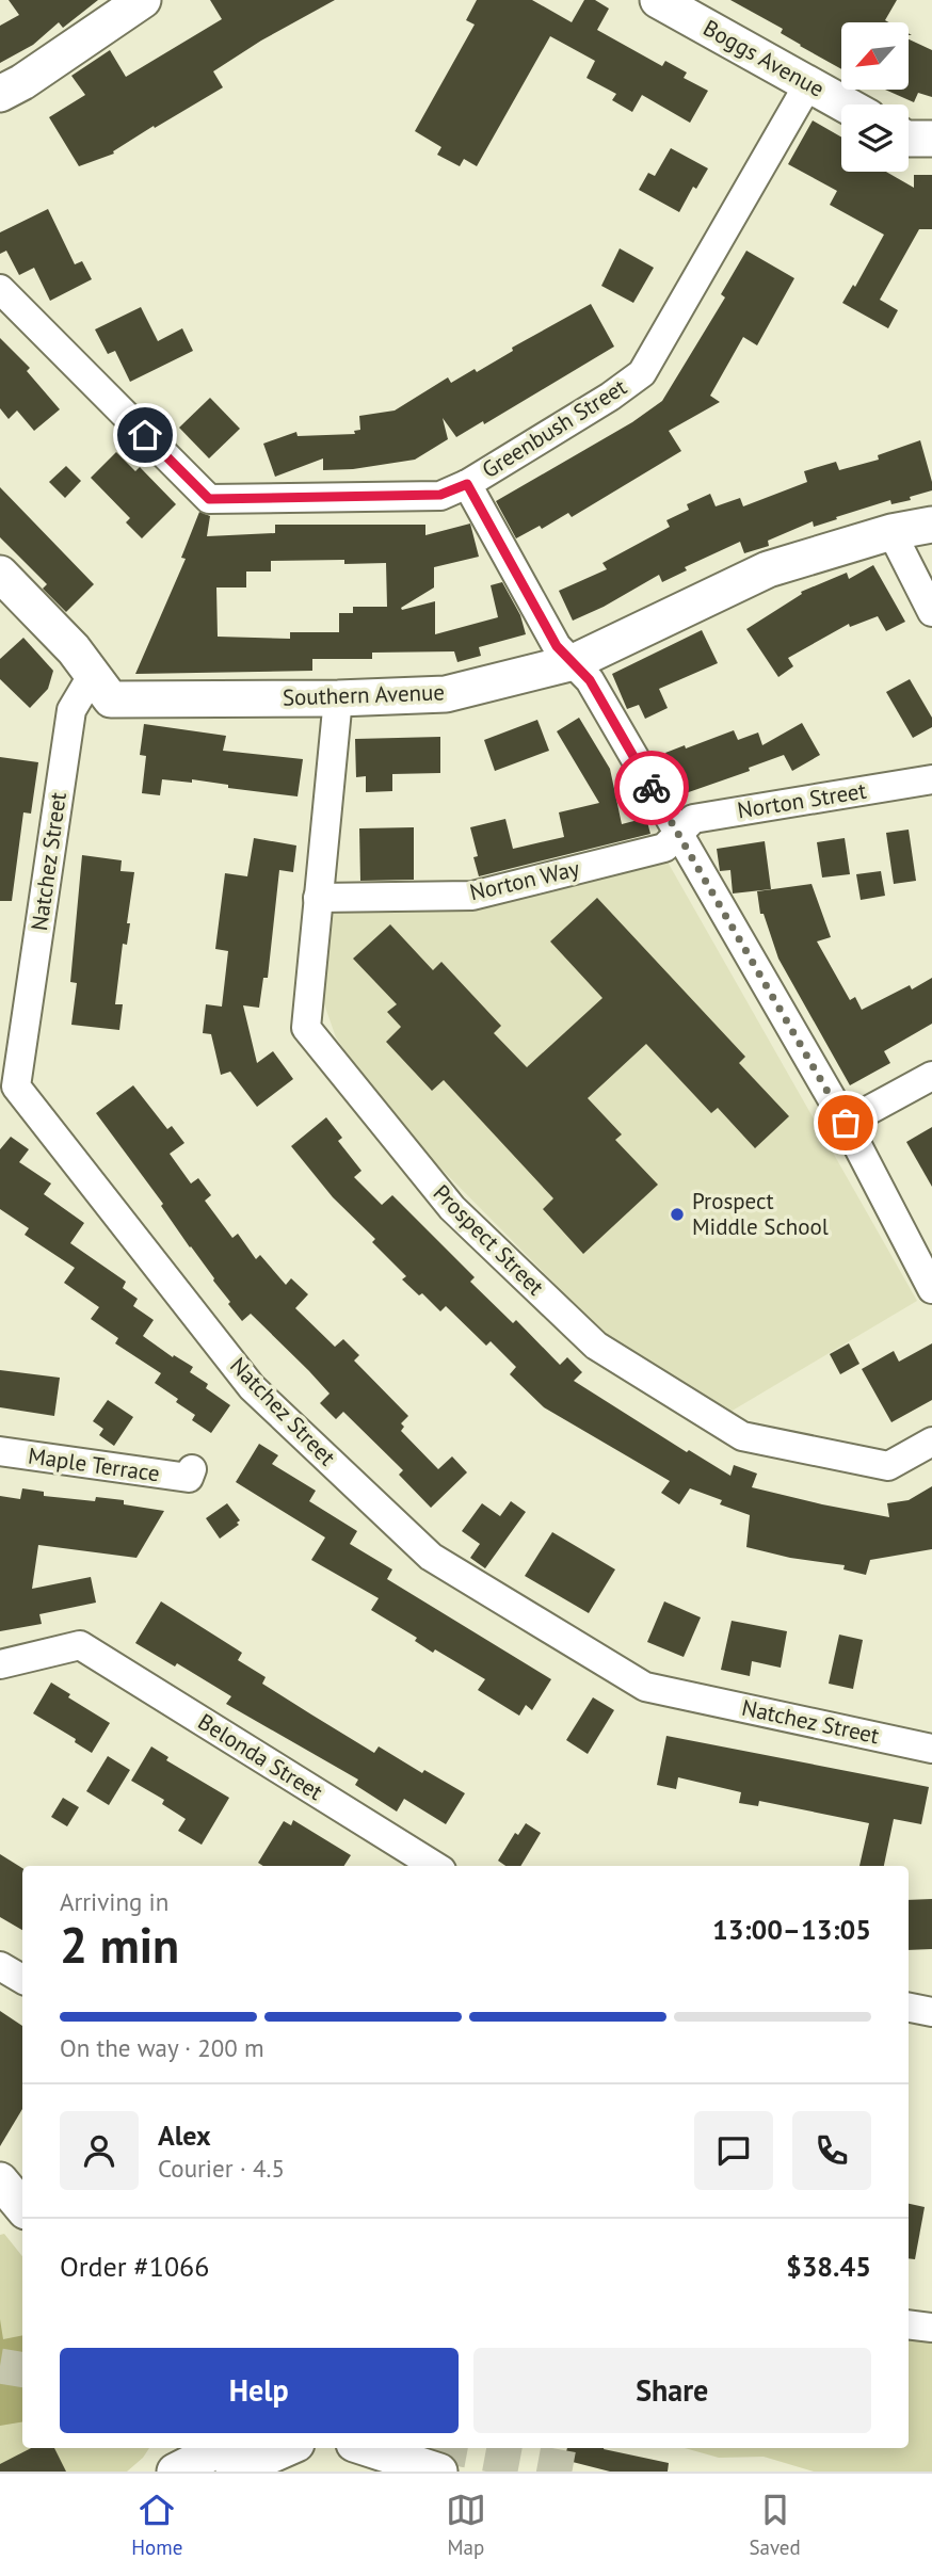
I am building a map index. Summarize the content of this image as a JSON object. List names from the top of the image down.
{
  "streets": {
    "street": [
      "Boggs Avenue",
      "Greenbush Street",
      "Southern Avenue",
      "Norton Street",
      "Natchez Street",
      "Norton Way",
      "Prospect Street",
      "Maple Terrace",
      "Belonda Street"
    ]
  },
  "crossings": [
    ["Boggs Avenue", "Greenbush Street"],
    ["Southern Avenue", "Natchez Street"],
    ["Southern Avenue", "Prospect Street"],
    ["Norton Street", "Norton Way"],
    ["Norton Way", "Prospect Street"]
  ],
  "places": ["Prospect Middle School"],
  "north": "bottom left",
  "page": {
    "heading": ["2 min", "Arriving in", "13:00–13:05"],
    "panel": [
      "Alex",
      "Courier · 4.5",
      "Order #1066",
      "$38.45"
    ],
    "bar": "On the way · 200 m",
    "buttons": ["Help", "Share"],
    "tabs": ["Home", "Map", "Saved"]
  }
}
